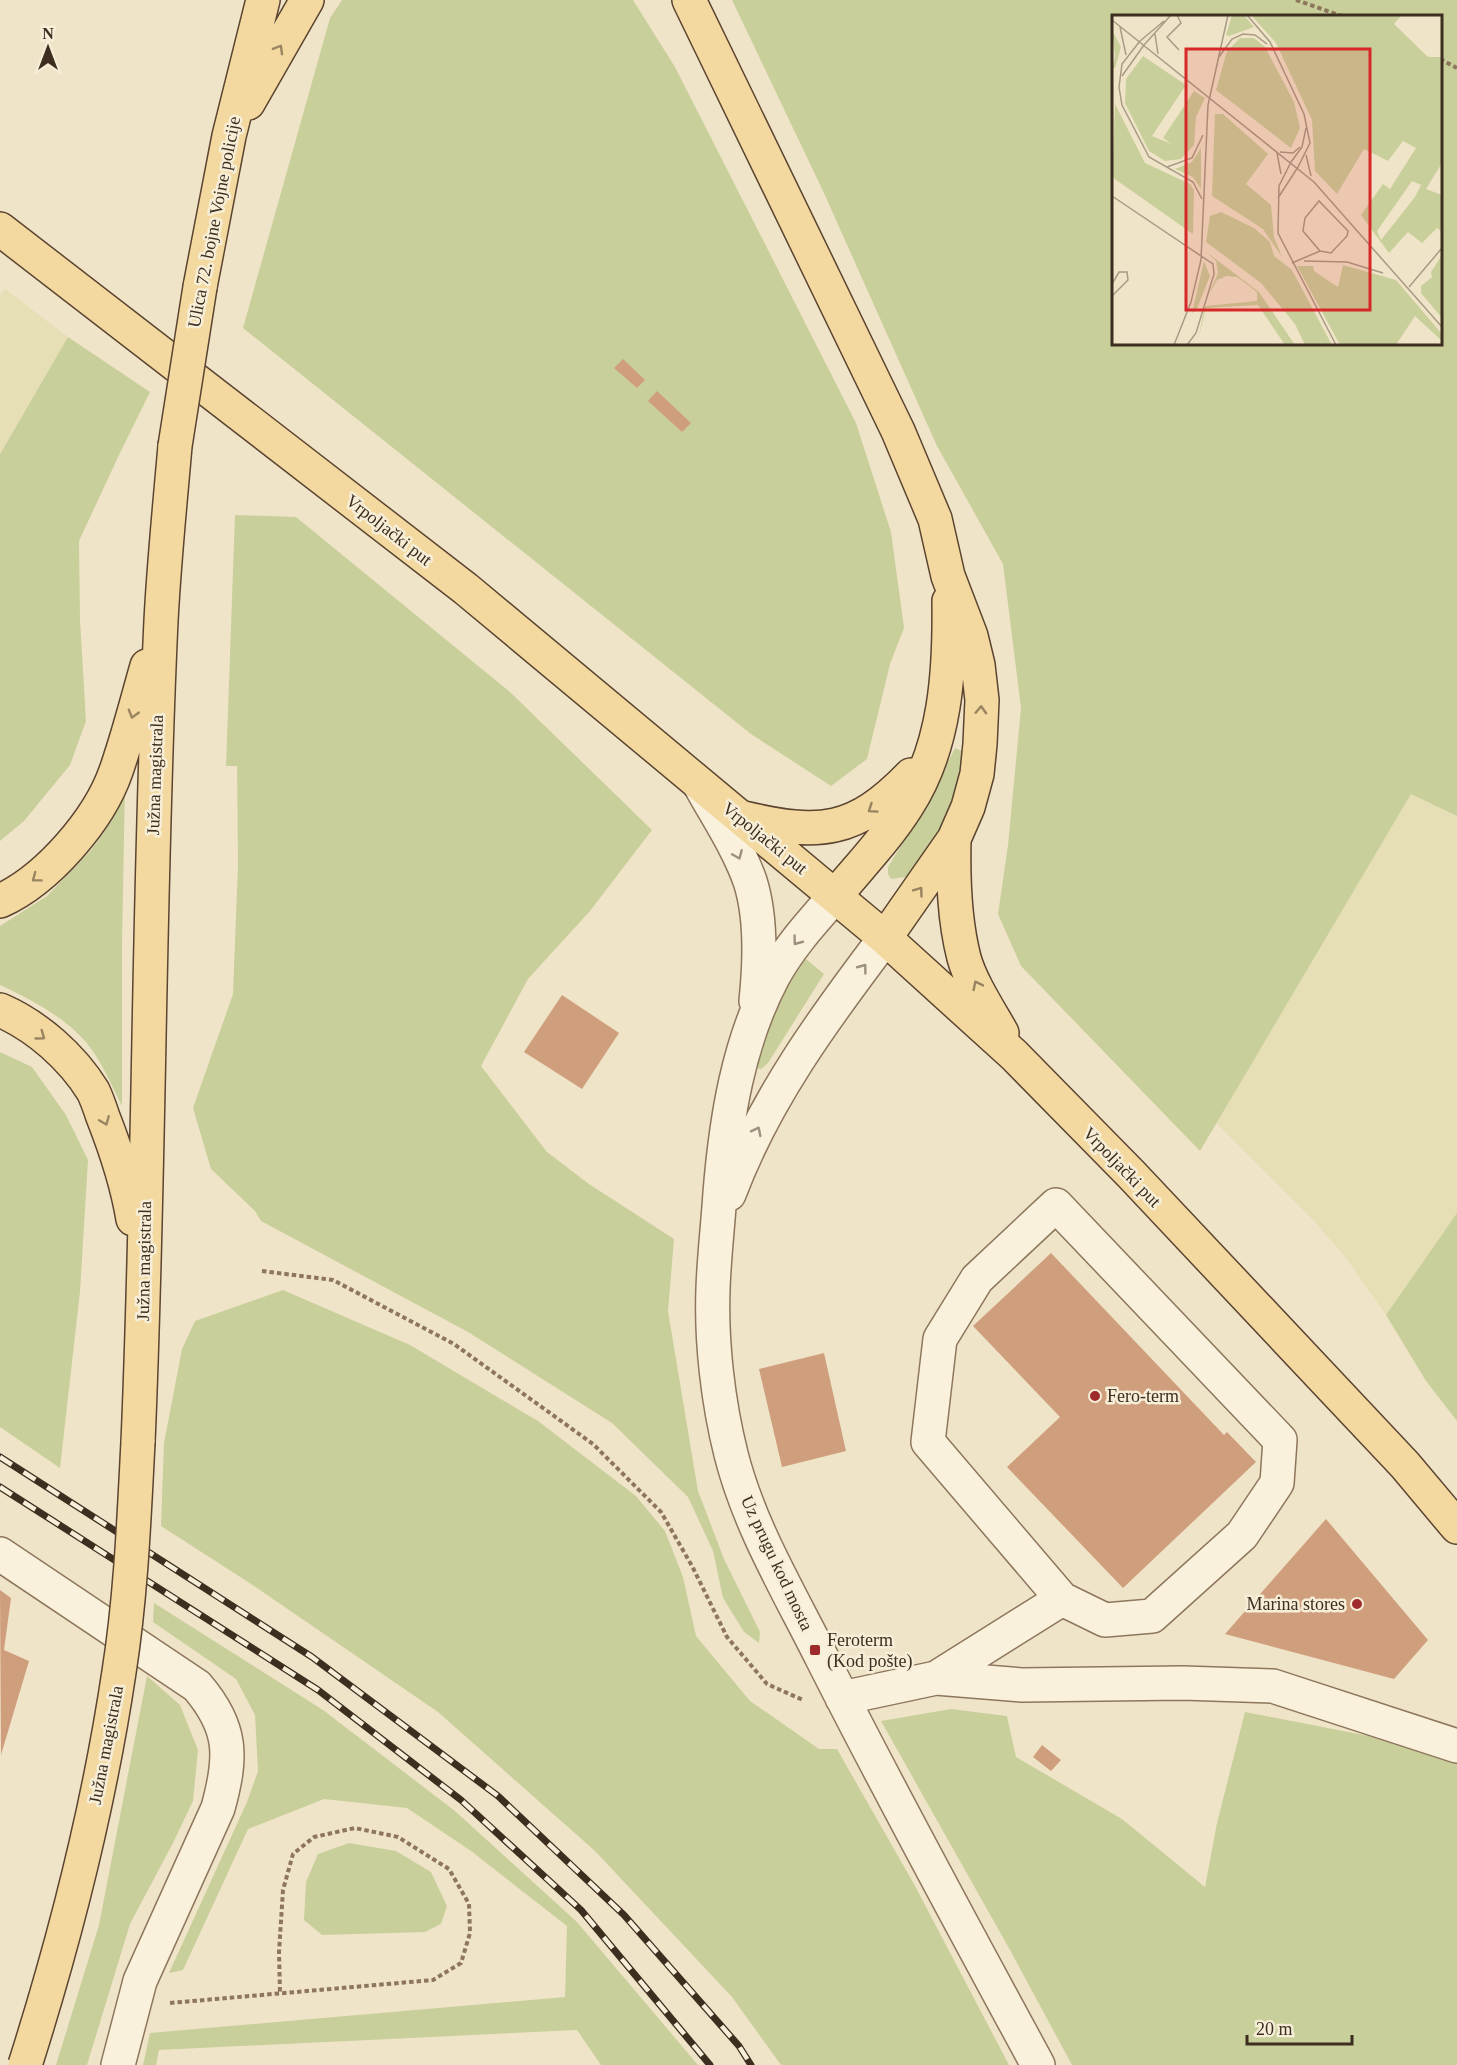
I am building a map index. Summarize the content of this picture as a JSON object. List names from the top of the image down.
{
  "streets": {
    "main road": ["Ulica 72. bojne Vojne policije", "Vrpoljački put", "Južna magistrala"],
    "street": ["Uz prugu kod mosta"]
  },
  "crossings": [
    ["Ulica 72. bojne Vojne policije", "Južna magistrala"]
  ],
  "places": {
    "other": ["Fero-term", "Marina stores"],
    "transit": ["Feroterm (Kod pošte)"]
  },
  "scale_bar": "20 m",
  "north": "top"
}
